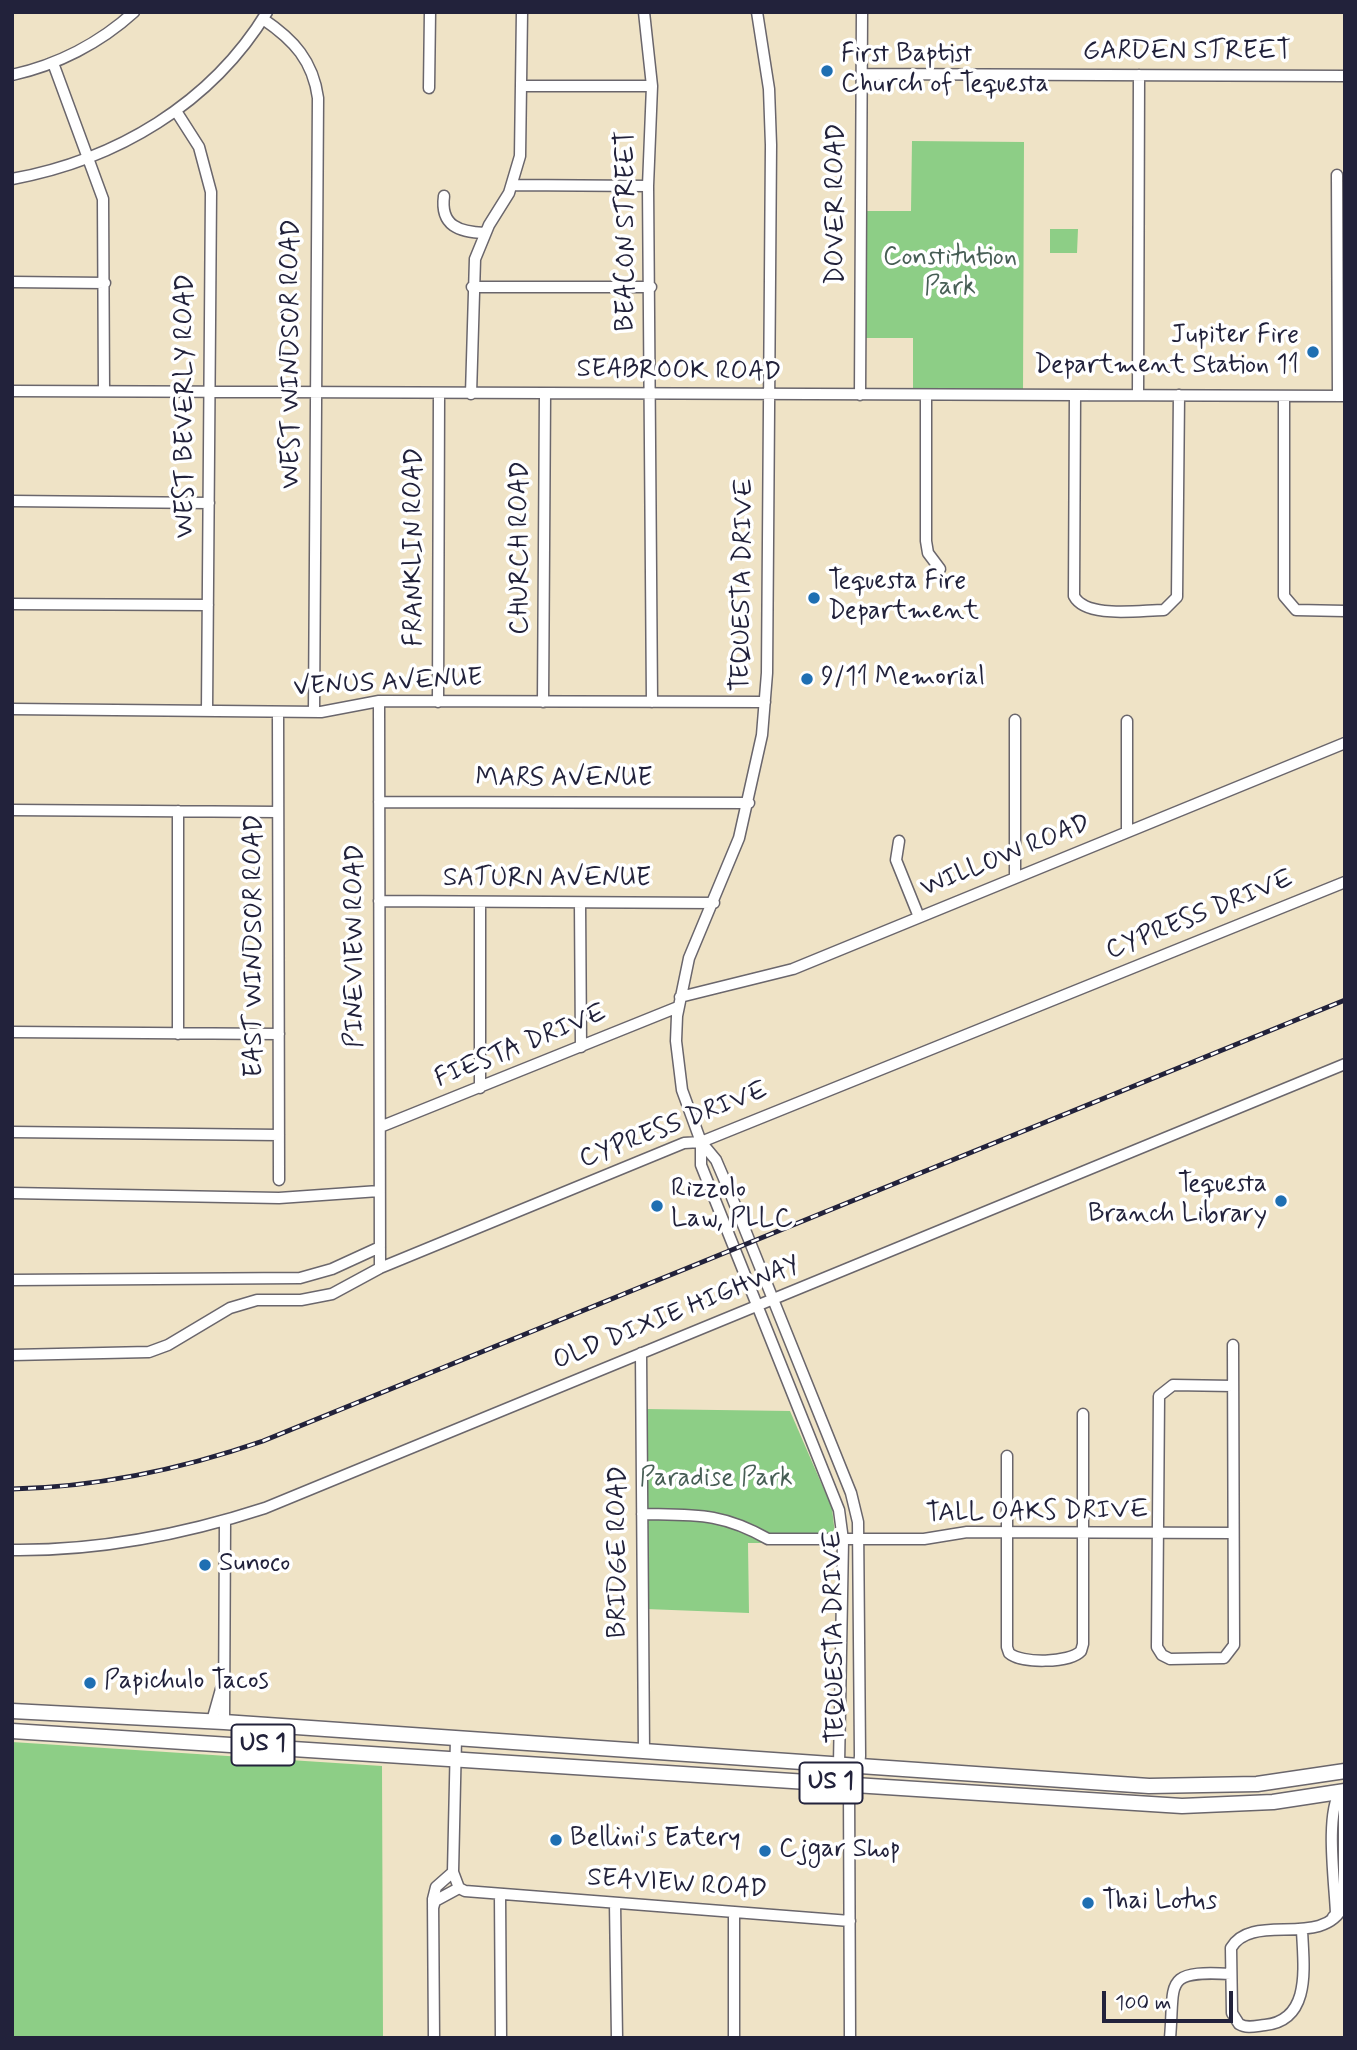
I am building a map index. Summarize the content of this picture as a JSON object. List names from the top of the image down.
{
  "streets": {
    "main road": ["US 1"],
    "street": [
      "GARDEN STREET",
      "DOVER ROAD",
      "BEACON STREET",
      "WEST WINDSOR ROAD",
      "SEABROOK ROAD",
      "WEST BEVERLY ROAD",
      "FRANKLIN ROAD",
      "CHURCH ROAD",
      "TEQUESTA DRIVE",
      "VENUS AVENUE",
      "MARS AVENUE",
      "WILLOW ROAD",
      "SATURN AVENUE",
      "CYPRESS DRIVE",
      "EAST WINDSOR ROAD",
      "PINEVIEW ROAD",
      "FIESTA DRIVE",
      "OLD DIXIE HIGHWAY",
      "TALL OAKS DRIVE",
      "BRIDGE ROAD",
      "SEAVIEW ROAD"
    ]
  },
  "crossings": [
    ["GARDEN STREET", "DOVER ROAD"],
    ["DOVER ROAD", "SEABROOK ROAD"],
    ["BEACON STREET", "SEABROOK ROAD"],
    ["BEACON STREET", "VENUS AVENUE"],
    ["WEST WINDSOR ROAD", "SEABROOK ROAD"],
    ["WEST WINDSOR ROAD", "VENUS AVENUE"],
    ["SEABROOK ROAD", "WEST BEVERLY ROAD"],
    ["SEABROOK ROAD", "FRANKLIN ROAD"],
    ["SEABROOK ROAD", "CHURCH ROAD"],
    ["SEABROOK ROAD", "TEQUESTA DRIVE"],
    ["WEST BEVERLY ROAD", "VENUS AVENUE"],
    ["FRANKLIN ROAD", "VENUS AVENUE"],
    ["CHURCH ROAD", "VENUS AVENUE"],
    ["TEQUESTA DRIVE", "VENUS AVENUE"],
    ["TEQUESTA DRIVE", "MARS AVENUE"],
    ["TEQUESTA DRIVE", "WILLOW ROAD"],
    ["TEQUESTA DRIVE", "SATURN AVENUE"],
    ["TEQUESTA DRIVE", "CYPRESS DRIVE"],
    ["TEQUESTA DRIVE", "FIESTA DRIVE"],
    ["TEQUESTA DRIVE", "OLD DIXIE HIGHWAY"],
    ["TEQUESTA DRIVE", "TALL OAKS DRIVE"],
    ["TEQUESTA DRIVE", "US 1"],
    ["VENUS AVENUE", "EAST WINDSOR ROAD"],
    ["VENUS AVENUE", "PINEVIEW ROAD"],
    ["MARS AVENUE", "PINEVIEW ROAD"],
    ["WILLOW ROAD", "FIESTA DRIVE"],
    ["SATURN AVENUE", "PINEVIEW ROAD"],
    ["CYPRESS DRIVE", "PINEVIEW ROAD"],
    ["PINEVIEW ROAD", "FIESTA DRIVE"],
    ["OLD DIXIE HIGHWAY", "BRIDGE ROAD"],
    ["TALL OAKS DRIVE", "BRIDGE ROAD"],
    ["BRIDGE ROAD", "US 1"]
  ],
  "parks": ["Constitution Park", "Paradise Park"],
  "places": [
    "First Baptist Church of Tequesta",
    "Jupiter Fire Department Station 11",
    "Tequesta Fire Department",
    "9/11 Memorial",
    "Tequesta Branch Library",
    "Rizzolo Law, PLLC",
    "Sunoco",
    "Papichulo Tacos",
    "Bellini's Eatery",
    "Cjgar Shop",
    "Thai Lotus"
  ],
  "scale_bar": "100 m"
}
